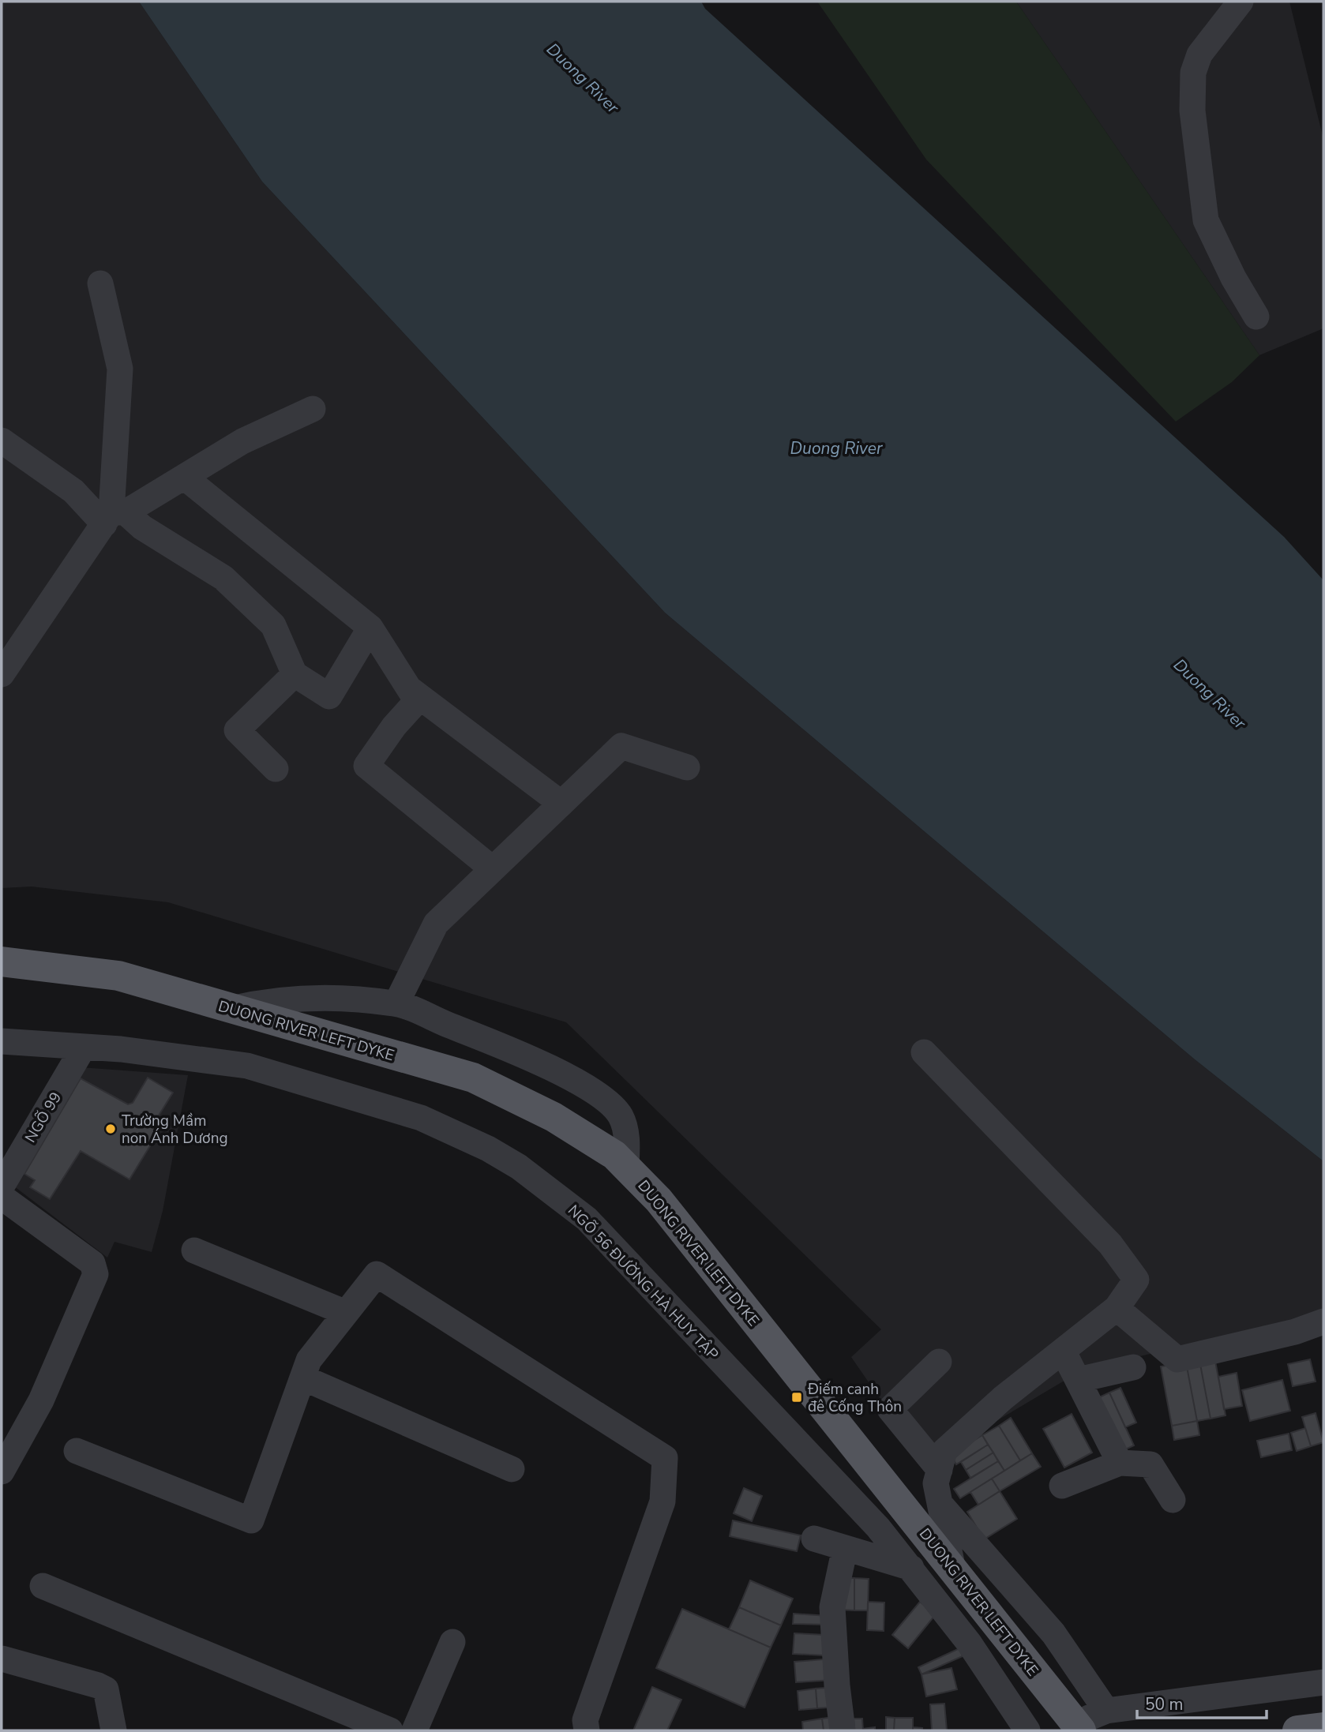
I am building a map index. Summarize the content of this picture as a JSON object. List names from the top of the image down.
{
  "streets": {
    "main road": ["DUONG RIVER LEFT DYKE"],
    "street": ["NGÕ 99", "NGÕ 56 ĐƯỜNG HÀ HUY TẬP"]
  },
  "crossings": [
    ["NGÕ 99", "NGÕ 56 ĐƯỜNG HÀ HUY TẬP"]
  ],
  "water": ["Duong River"],
  "places": {
    "other": ["Trường Mầm non Ánh Dương"],
    "transit": ["Điếm canh đê Cống Thôn"]
  },
  "scale_bar": "50 m"
}
